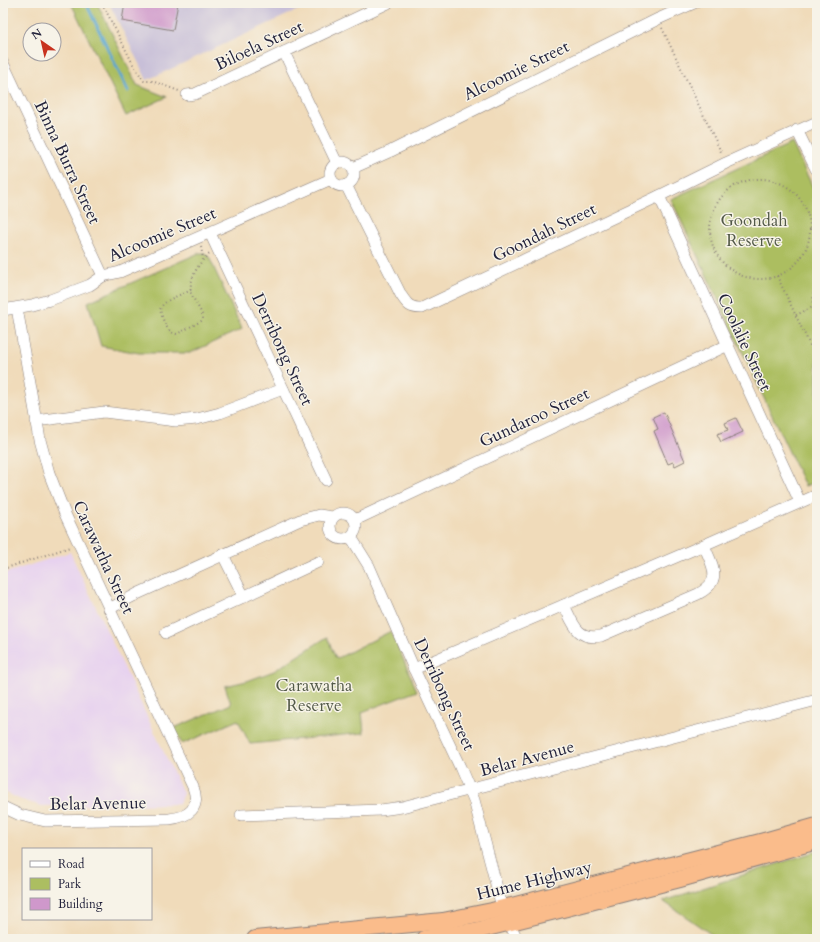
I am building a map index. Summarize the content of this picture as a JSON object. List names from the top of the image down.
{
  "streets": {
    "highway": ["Hume Highway"],
    "street": [
      "Biloela Street",
      "Alcoomie Street",
      "Binna Burra Street",
      "Goondah Street",
      "Coolalie Street",
      "Derribong Street",
      "Gundaroo Street",
      "Carawatha Street",
      "Belar Avenue"
    ]
  },
  "crossings": [
    ["Alcoomie Street", "Binna Burra Street"],
    ["Alcoomie Street", "Goondah Street"],
    ["Alcoomie Street", "Derribong Street"],
    ["Alcoomie Street", "Carawatha Street"],
    ["Goondah Street", "Coolalie Street"],
    ["Coolalie Street", "Gundaroo Street"],
    ["Derribong Street", "Gundaroo Street"],
    ["Derribong Street", "Belar Avenue"],
    ["Derribong Street", "Hume Highway"],
    ["Carawatha Street", "Belar Avenue"]
  ],
  "parks": ["Goondah Reserve", "Carawatha Reserve"],
  "legend": ["Road", "Park", "Building"],
  "north": "top left"
}
